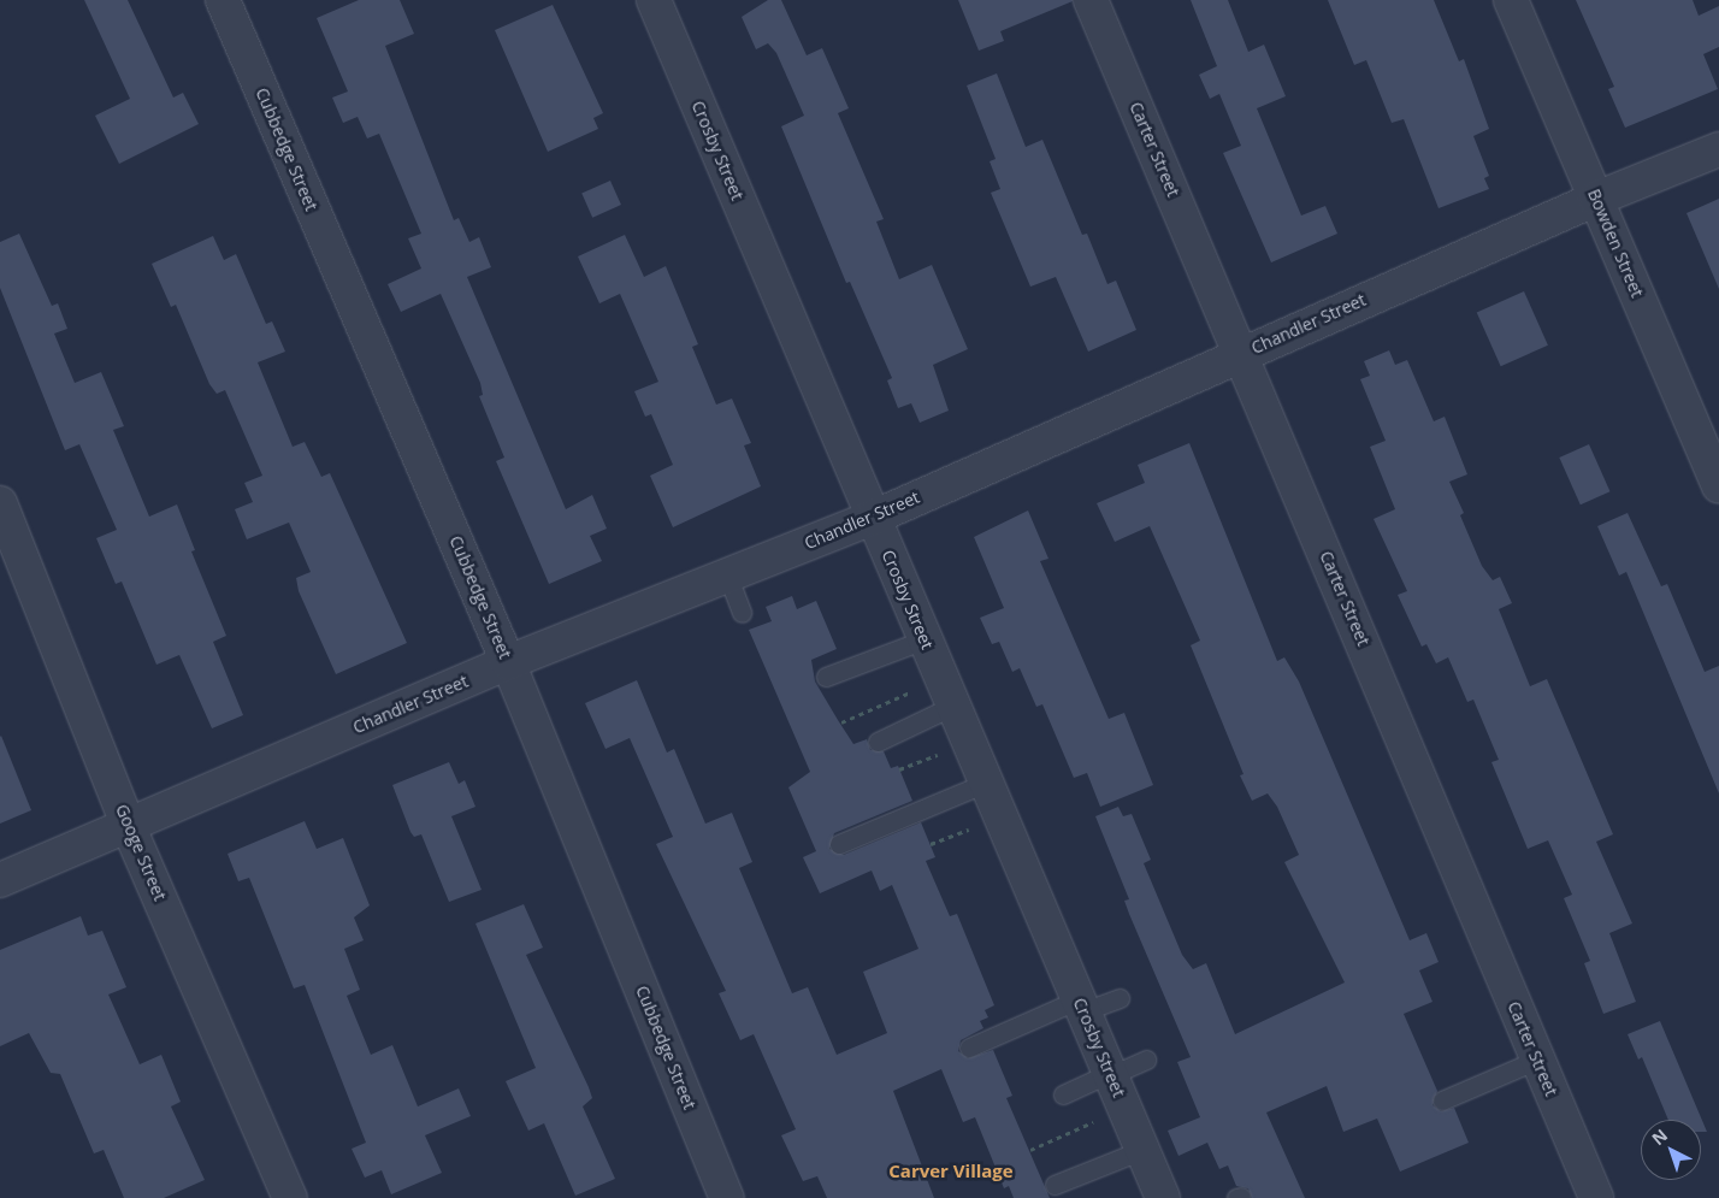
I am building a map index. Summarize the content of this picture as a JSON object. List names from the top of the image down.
{
  "streets": {
    "street": [
      "Cubbedge Street",
      "Carter Street",
      "Crosby Street",
      "Bowden Street",
      "Chandler Street",
      "Googe Street"
    ]
  },
  "crossings": [
    ["Cubbedge Street", "Chandler Street"],
    ["Carter Street", "Chandler Street"],
    ["Crosby Street", "Chandler Street"],
    ["Bowden Street", "Chandler Street"],
    ["Chandler Street", "Googe Street"]
  ],
  "districts": ["Carver Village"],
  "north": "top left"
}
